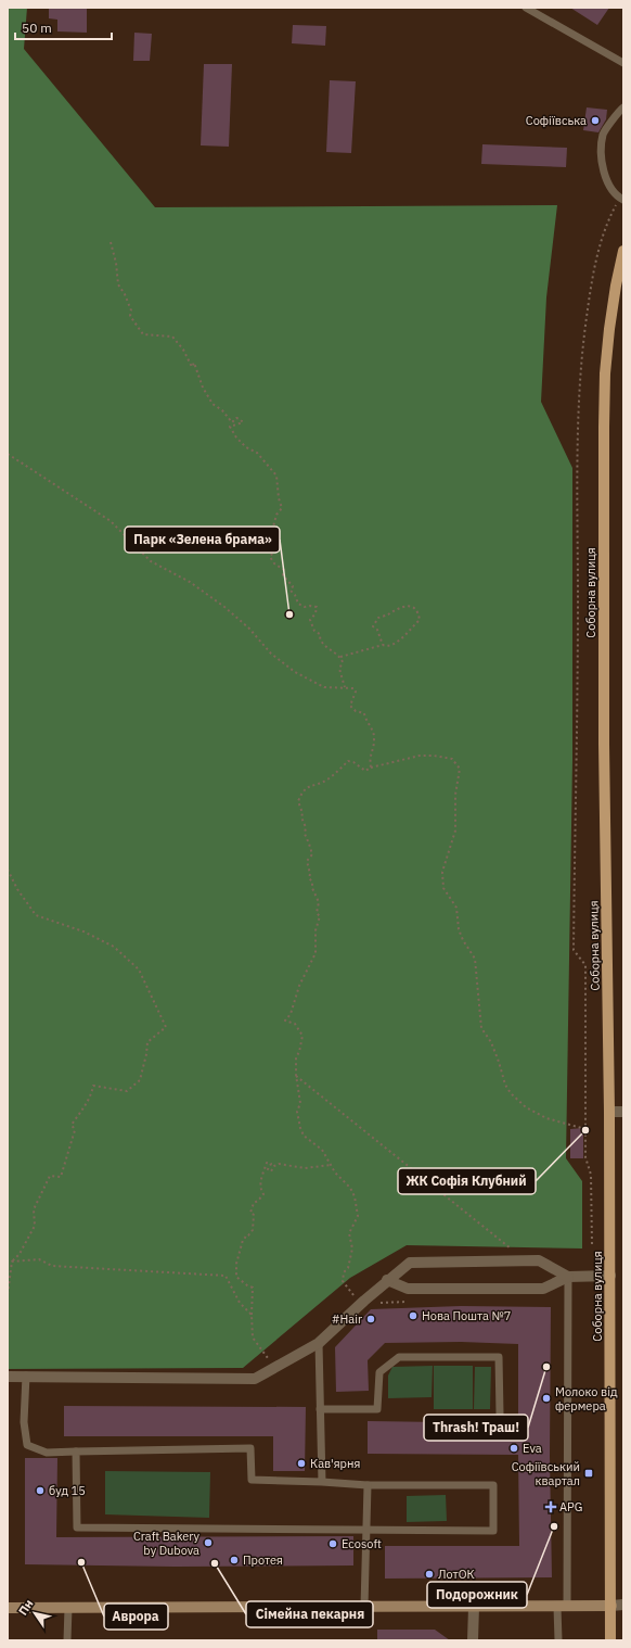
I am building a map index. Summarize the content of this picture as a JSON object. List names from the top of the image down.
{
  "streets": {
    "main road": ["Соборна вулиця"]
  },
  "places": {
    "other": [
      "Софіївська",
      "Парк «Зелена брама»",
      "ЖК Софія Клубний",
      "Нова Пошта №7",
      "#Hair",
      "Thrash! Траш!",
      "Молоко від фермера",
      "Eva",
      "Кав'ярня",
      "буд 15",
      "Подорожник",
      "Craft Bakery by Dubova",
      "Ecosoft",
      "Протея",
      "Аврора",
      "Сімейна пекарня",
      "ЛотОК"
    ],
    "transit": ["Софіївський квартал"],
    "health": ["APG"]
  },
  "scale_bar": "50 m",
  "north": "top left"
}
